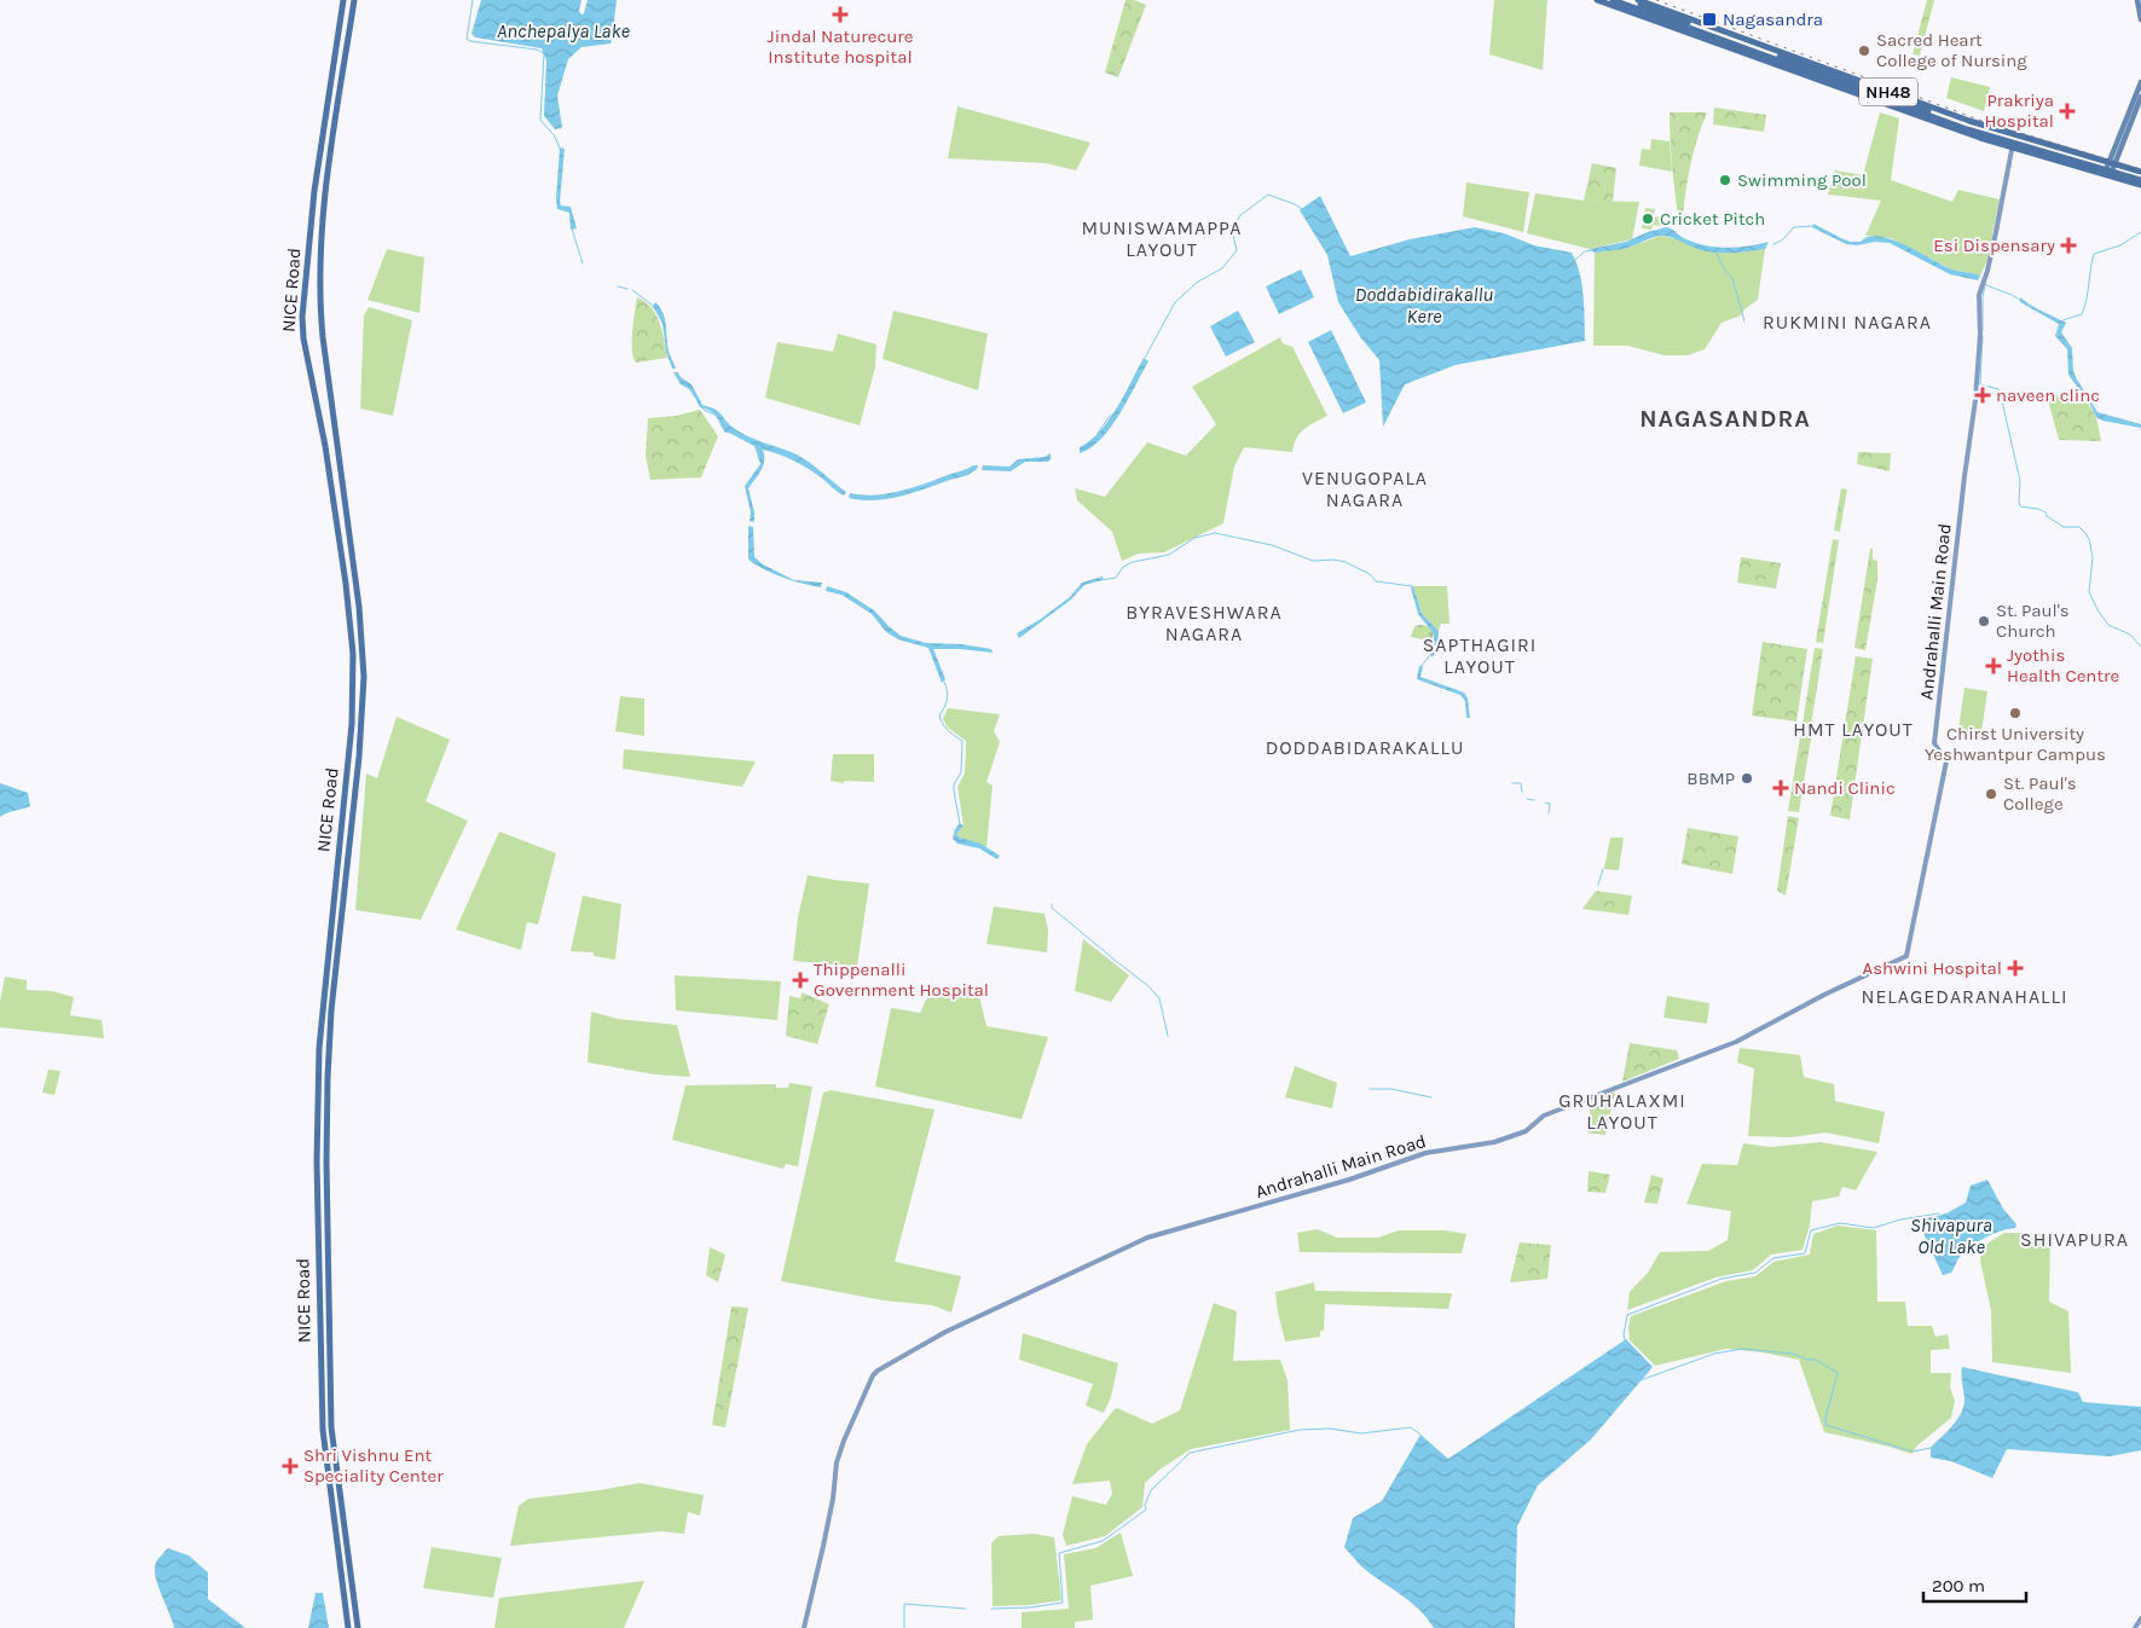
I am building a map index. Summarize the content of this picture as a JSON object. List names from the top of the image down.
{
  "streets": {
    "highway": ["NH48", "NICE Road"],
    "main road": ["Andrahalli Main Road"]
  },
  "districts": [
    "MUNISWAMAPPA LAYOUT",
    "RUKMINI NAGARA",
    "NAGASANDRA",
    "VENUGOPALA NAGARA",
    "BYRAVESHWARA NAGARA",
    "SAPTHAGIRI LAYOUT",
    "HMT LAYOUT",
    "DODDABIDARAKALLU",
    "NELAGEDARANAHALLI",
    "GRUHALAXMI LAYOUT",
    "SHIVAPURA"
  ],
  "water": ["Anchepalya Lake", "Doddabidirakallu Kere", "Shivapura Old Lake"],
  "places": {
    "health": [
      "Jindal Naturecure Institute hospital",
      "Prakriya Hospital",
      "Esi Dispensary",
      "naveen clinc",
      "Jyothis Health Centre",
      "Nandi Clinic",
      "Ashwini Hospital",
      "Thippenalli Government Hospital",
      "Shri Vishnu Ent Speciality Center"
    ],
    "transit": ["Nagasandra"],
    "other": [
      "Sacred Heart College of Nursing",
      "Swimming Pool",
      "Cricket Pitch",
      "St. Paul's Church",
      "Chirst University Yeshwantpur Campus",
      "BBMP",
      "St. Paul's College"
    ]
  },
  "scale_bar": "200 m"
}
